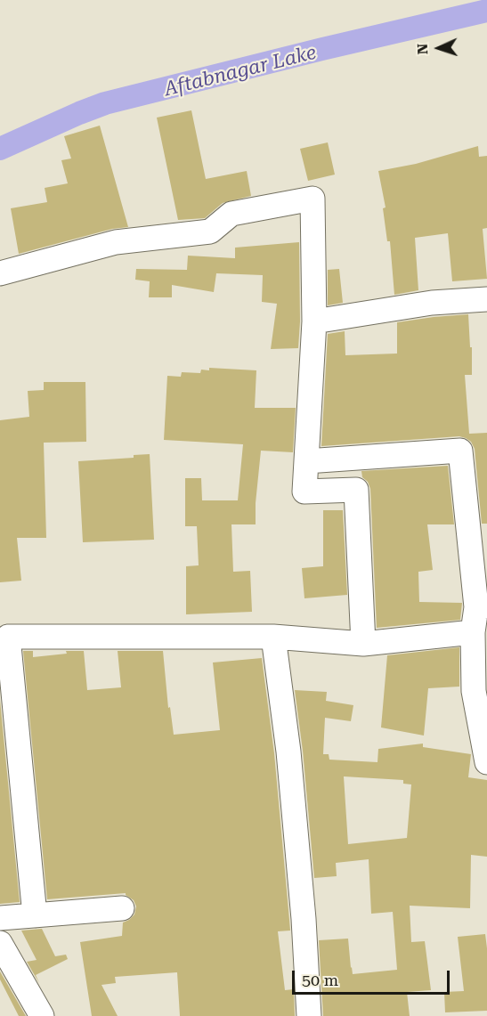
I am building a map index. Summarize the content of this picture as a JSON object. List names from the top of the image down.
{
  "water": ["Aftabnagar Lake"],
  "scale_bar": "50 m",
  "north": "left"
}
